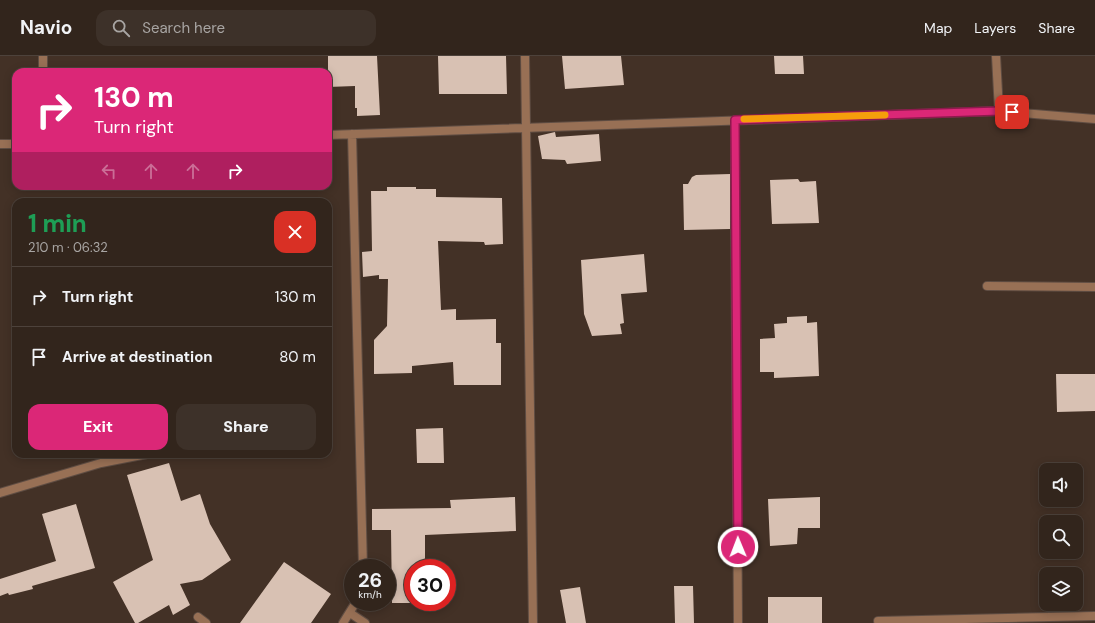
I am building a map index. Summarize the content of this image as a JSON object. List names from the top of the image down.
{
  "page": {
    "header": "Navio",
    "search": "Search here",
    "nav": ["Map", "Layers", "Share"],
    "turn": ["130 m", "Turn right"],
    "heading": ["1 min", "210 m · 06:32"],
    "list": [
      {
        "name": "Turn right",
        "value": "130 m"
      },
      {
        "name": "Arrive at destination",
        "value": "80 m"
      }
    ],
    "buttons": ["Exit", "Share"],
    "speed": "26 km/h",
    "limit": "30"
  }
}
